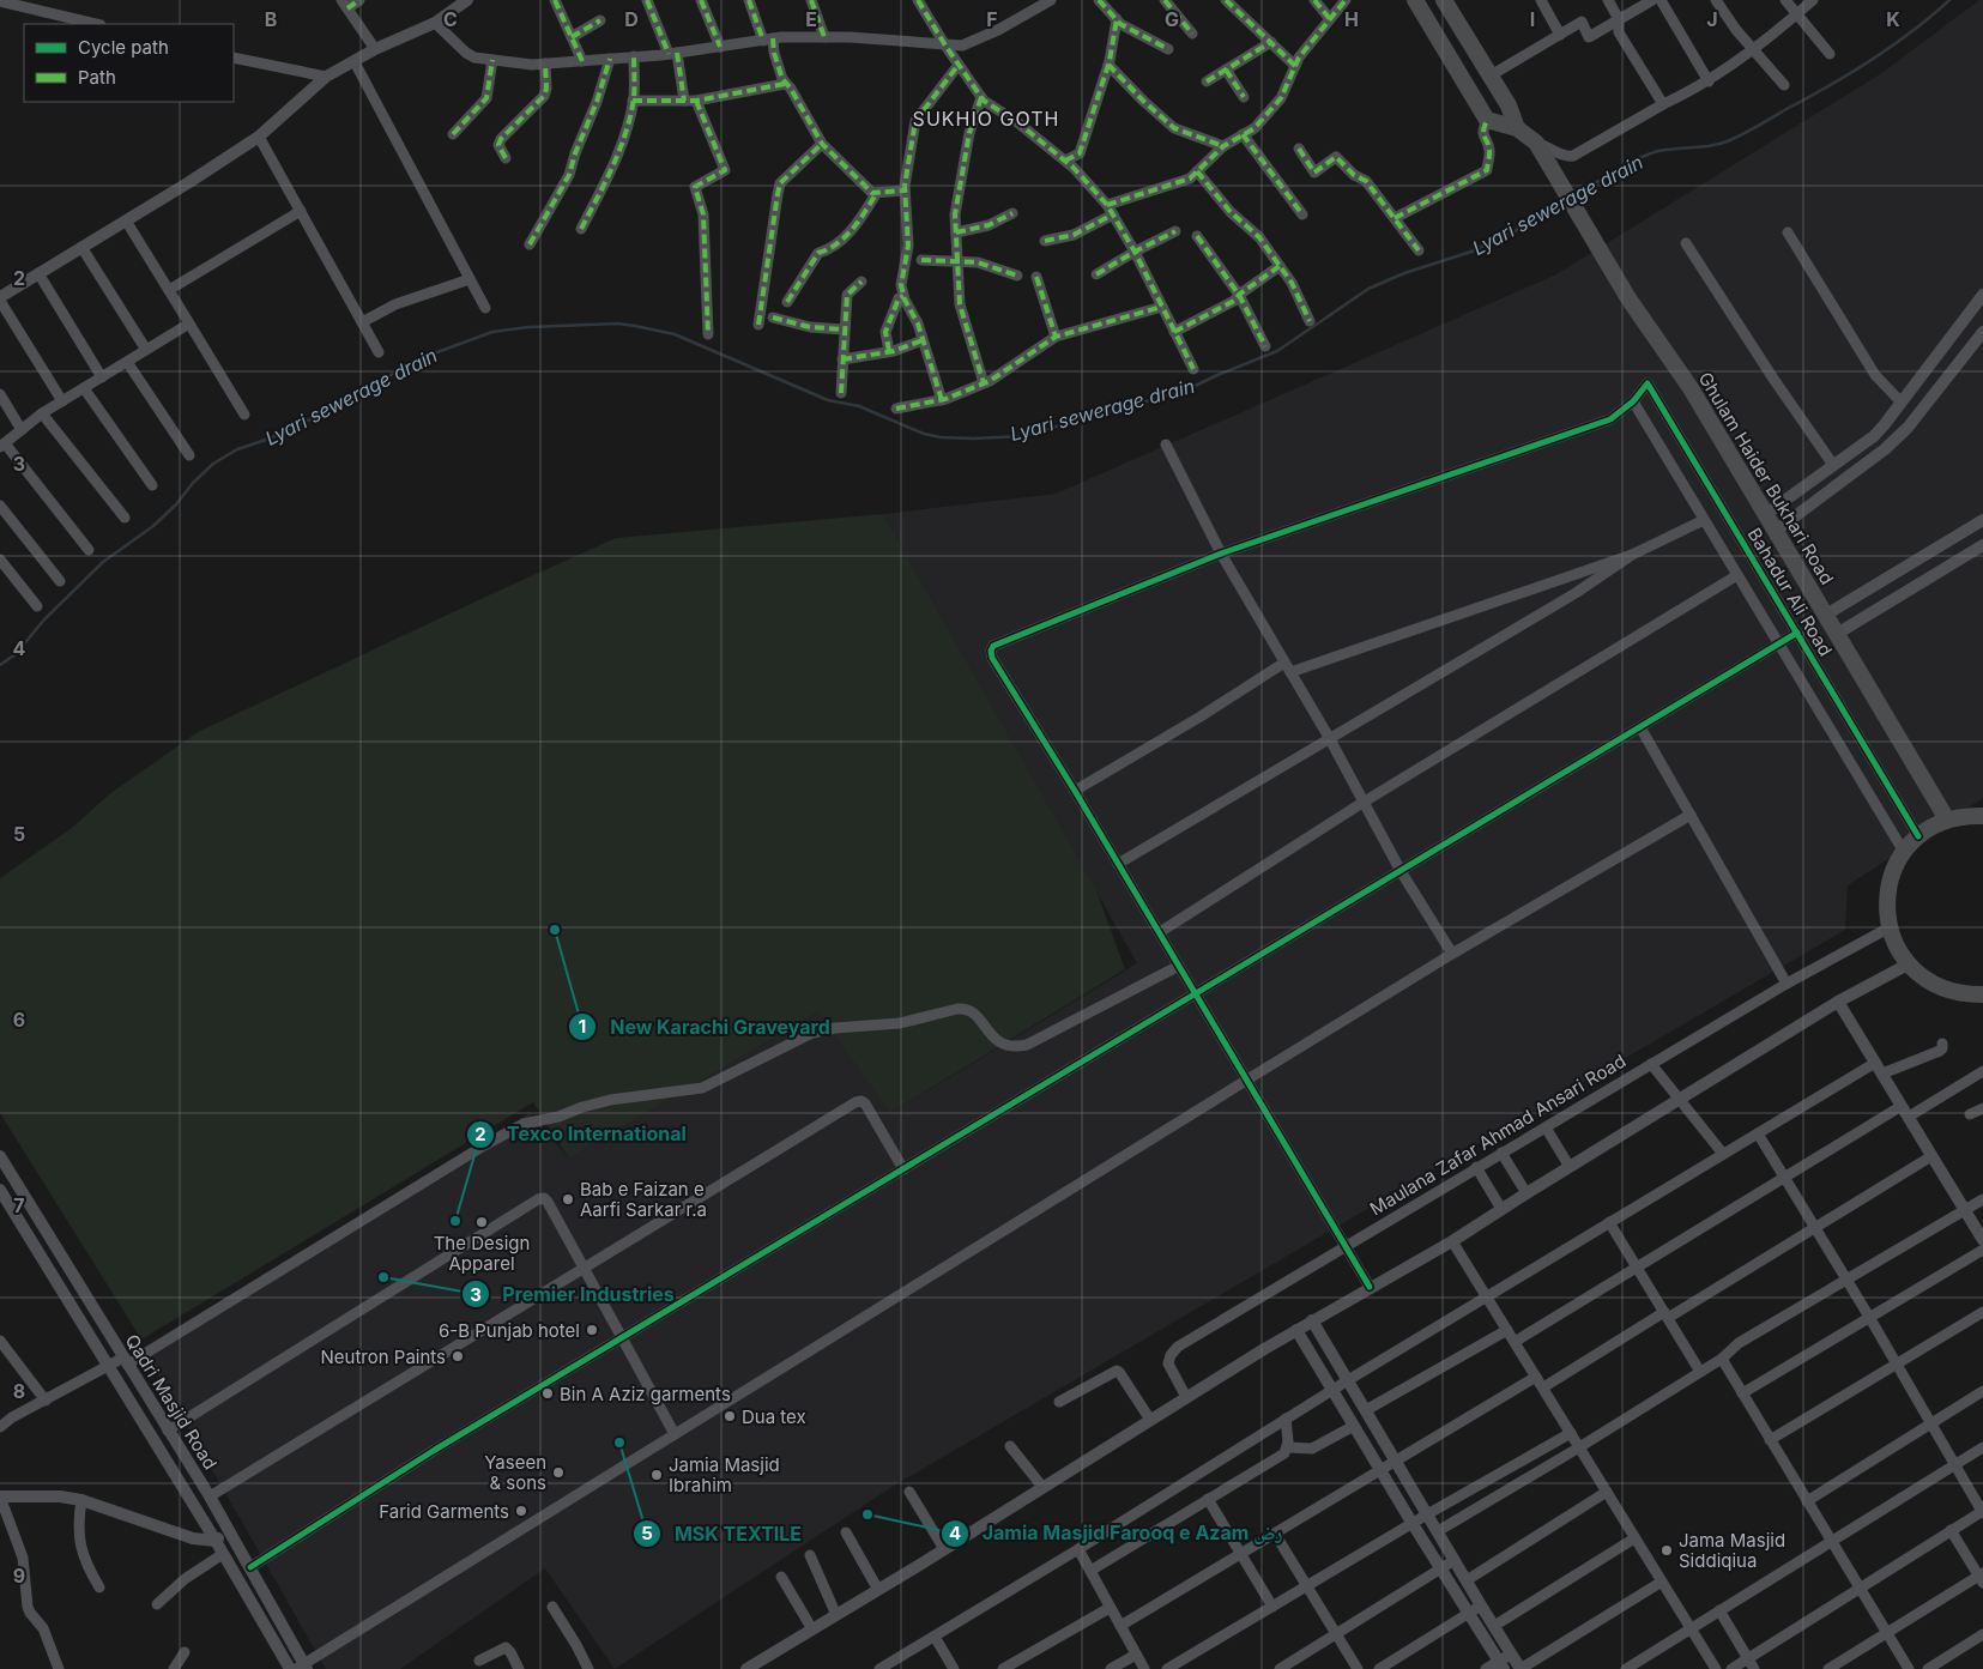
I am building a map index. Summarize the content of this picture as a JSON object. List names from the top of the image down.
{
  "streets": {
    "main road": ["Ghulam Haider Bukhari Road"],
    "street": ["Bahadur Ali Road", "Maulana Zafar Ahmad Ansari Road", "Qadri Masjid Road"]
  },
  "districts": ["SUKHIO GOTH"],
  "water": ["Lyari sewerage drain"],
  "places": [
    "New Karachi Graveyard",
    "Bab e Faizan e Aarfi Sarkar r.a",
    "Texco International",
    "The Design Apparel",
    "Premier Industries",
    "6-B Punjab hotel",
    "Neutron Paints",
    "Bin A Aziz garments",
    "Dua tex",
    "MSK TEXTILE",
    "Yaseen & sons",
    "Jamia Masjid Ibrahim",
    "Farid Garments",
    "Jamia Masjid Farooq e Azam رض",
    "Jama Masjid Siddiqiua"
  ],
  "legend": ["Cycle path", "Path"],
  "grid": {
    "columns": [
      "B",
      "C",
      "D",
      "E",
      "F",
      "G",
      "H",
      "I",
      "J",
      "K"
    ],
    "rows": [
      "2",
      "3",
      "4",
      "5",
      "6",
      "7",
      "8",
      "9"
    ]
  }
}
